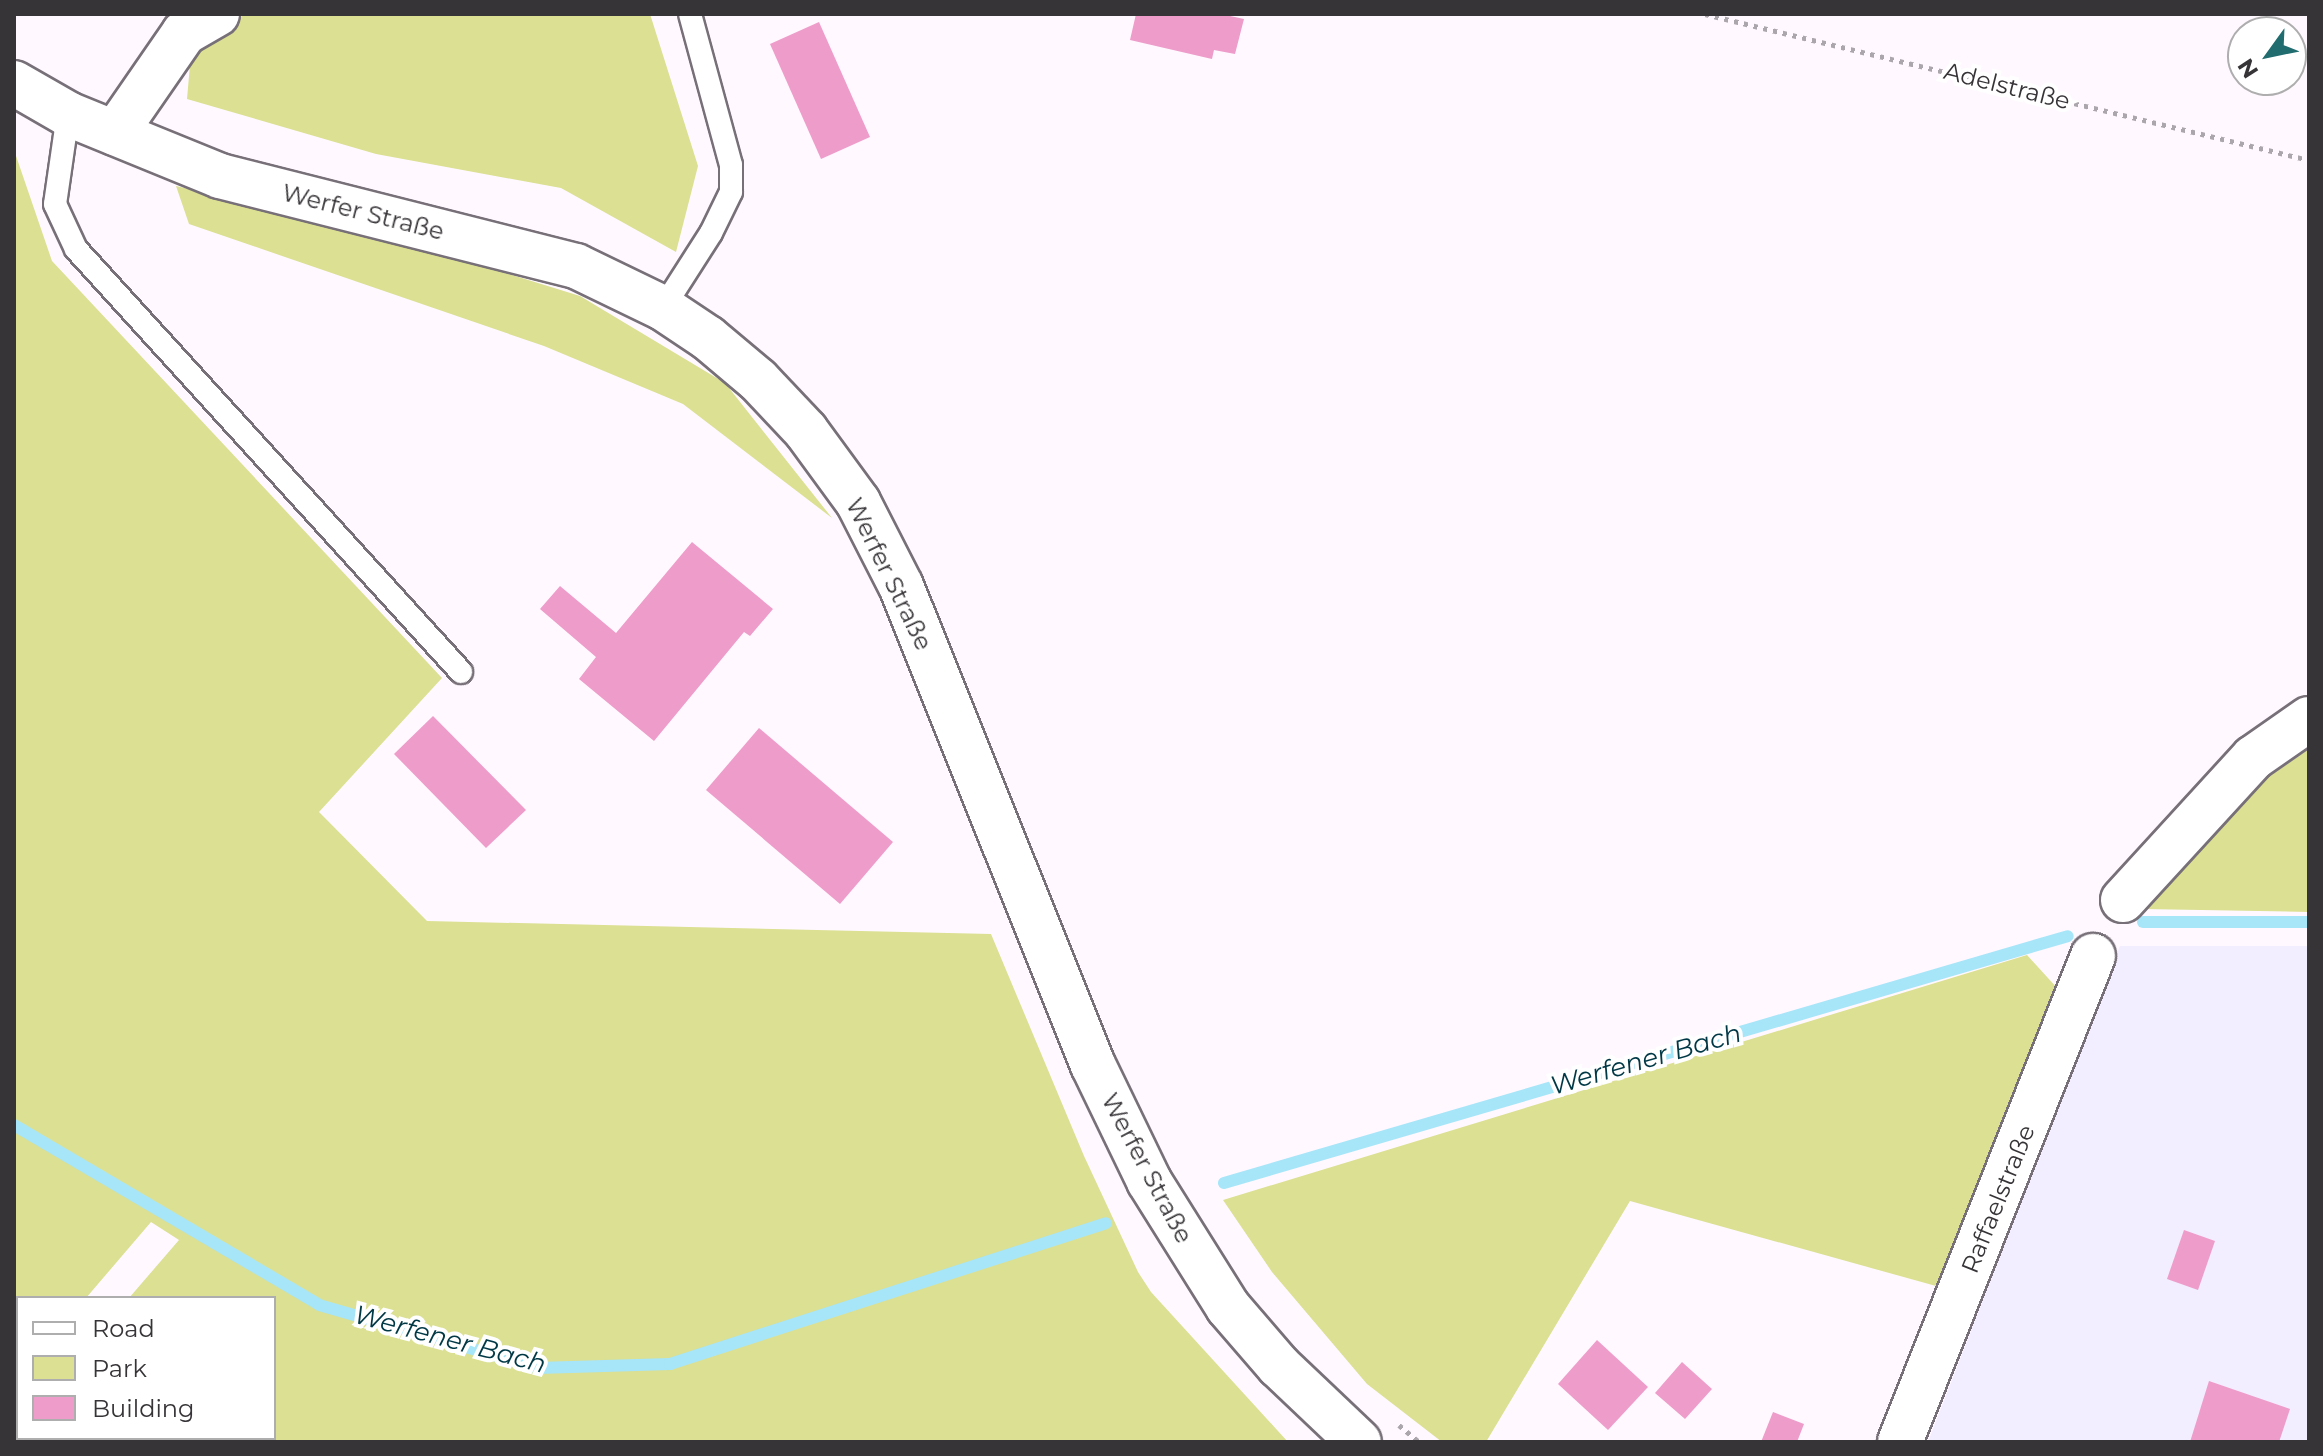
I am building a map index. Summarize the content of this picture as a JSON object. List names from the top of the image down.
{
  "streets": {
    "street": ["Werfer Straße", "Raffaelstraße"],
    "path": ["Adelstraße"]
  },
  "water": ["Werfener Bach"],
  "legend": ["Road", "Park", "Building"],
  "north": "bottom left"
}
